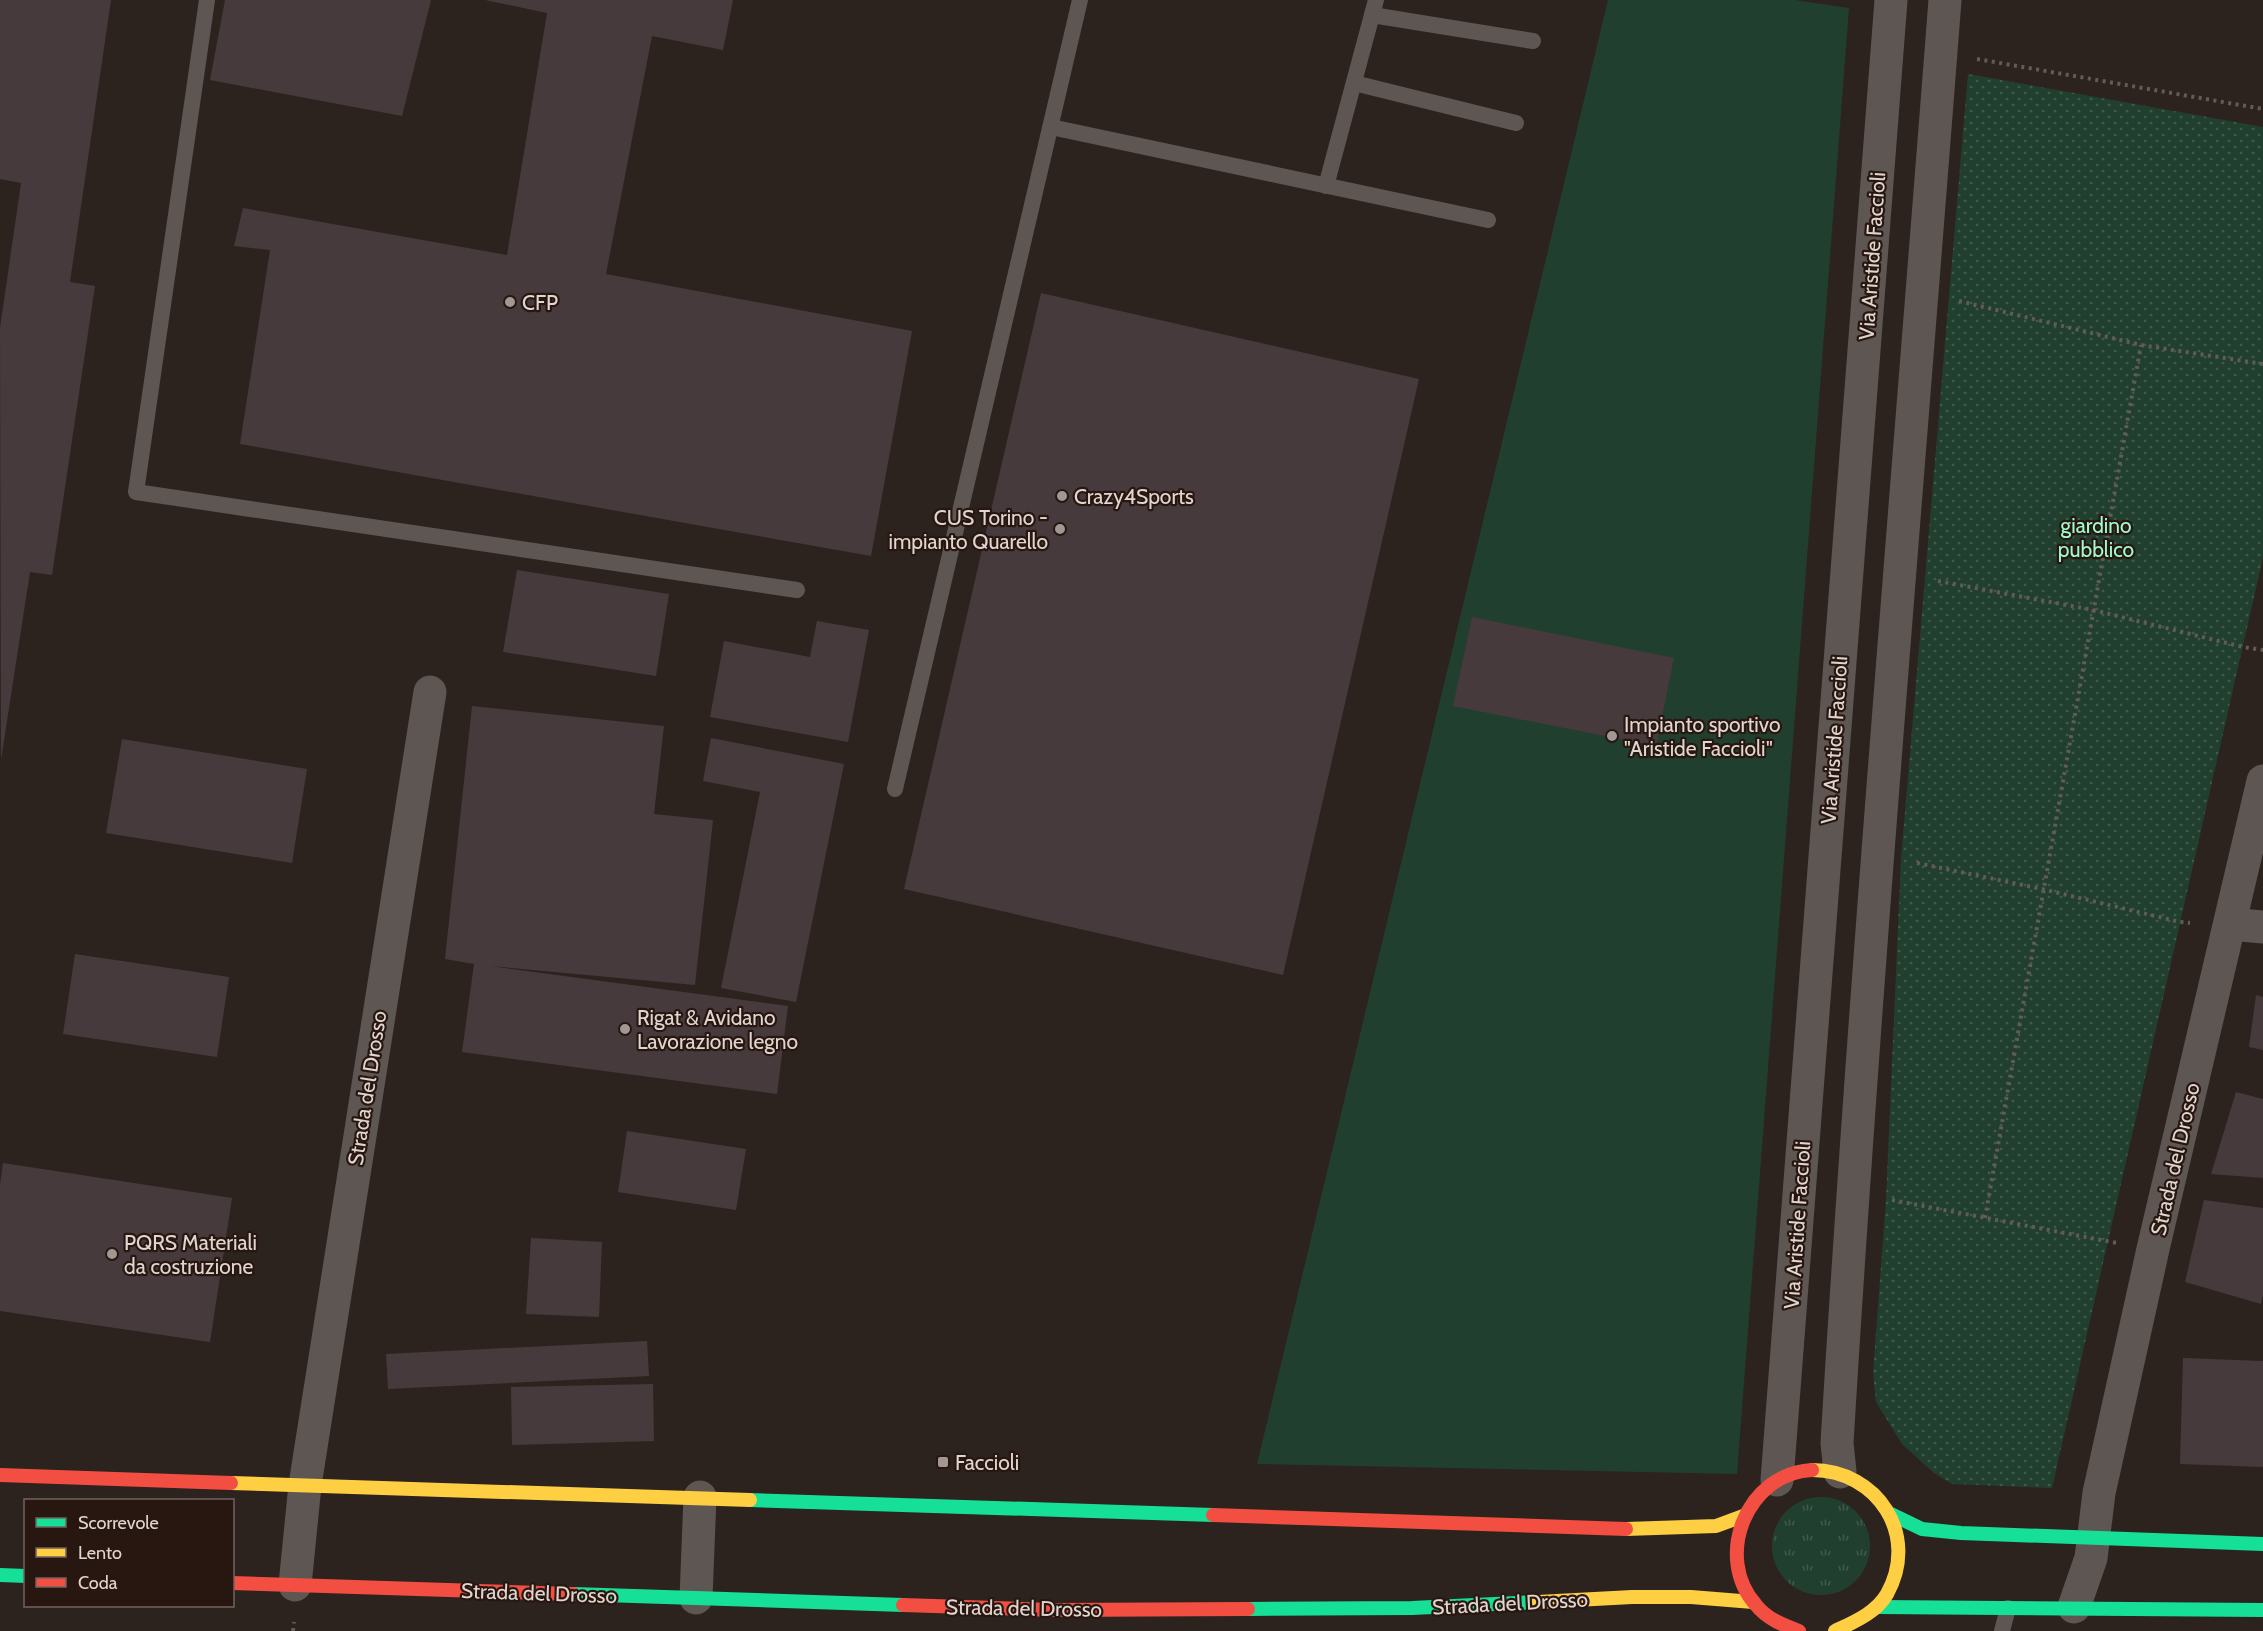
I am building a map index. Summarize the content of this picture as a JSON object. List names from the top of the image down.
{
  "streets": {
    "street": ["Via Aristide Faccioli", "Strada del Drosso"]
  },
  "parks": ["giardino pubblico"],
  "places": {
    "other": [
      "CFP",
      "Crazy4Sports",
      "CUS Torino - impianto Quarello",
      "Impianto sportivo \"Aristide Faccioli\"",
      "Rigat & Avidano Lavorazione legno",
      "PQRS Materiali da costruzione"
    ],
    "transit": ["Faccioli"]
  },
  "legend": ["Scorrevole", "Lento", "Coda"]
}
